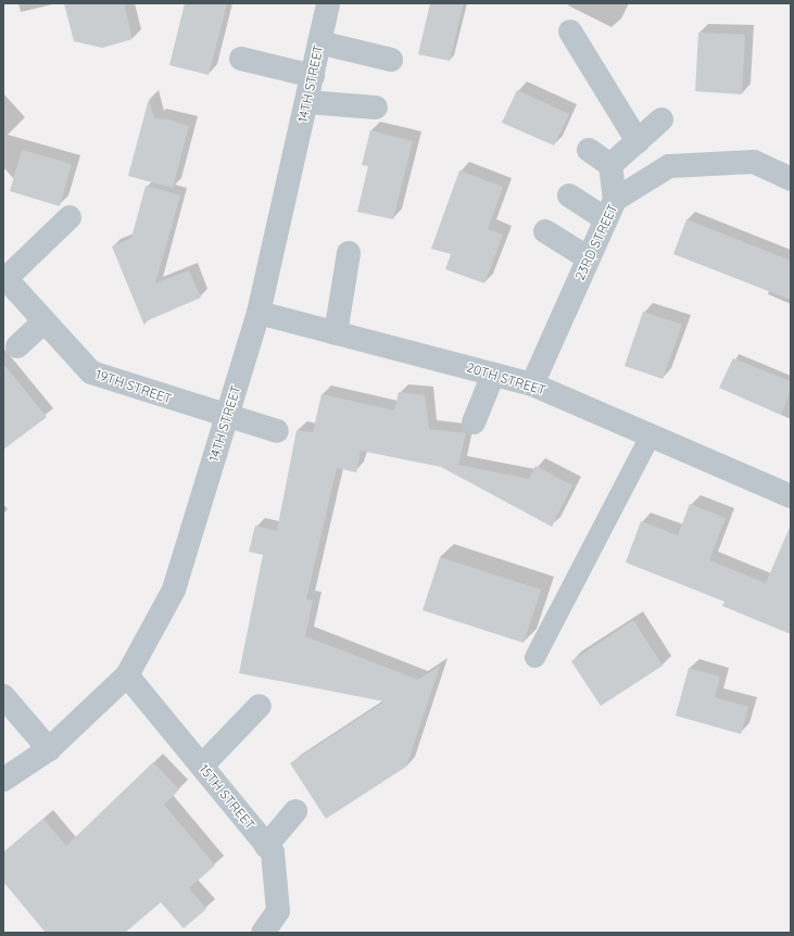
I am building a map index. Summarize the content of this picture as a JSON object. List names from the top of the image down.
{
  "streets": {
    "street": [
      "14TH STREET",
      "23RD STREET",
      "20TH STREET",
      "19TH STREET",
      "15TH STREET"
    ]
  },
  "crossings": [
    ["14TH STREET", "20TH STREET"],
    ["14TH STREET", "19TH STREET"],
    ["14TH STREET", "15TH STREET"],
    ["23RD STREET", "20TH STREET"]
  ]
}
